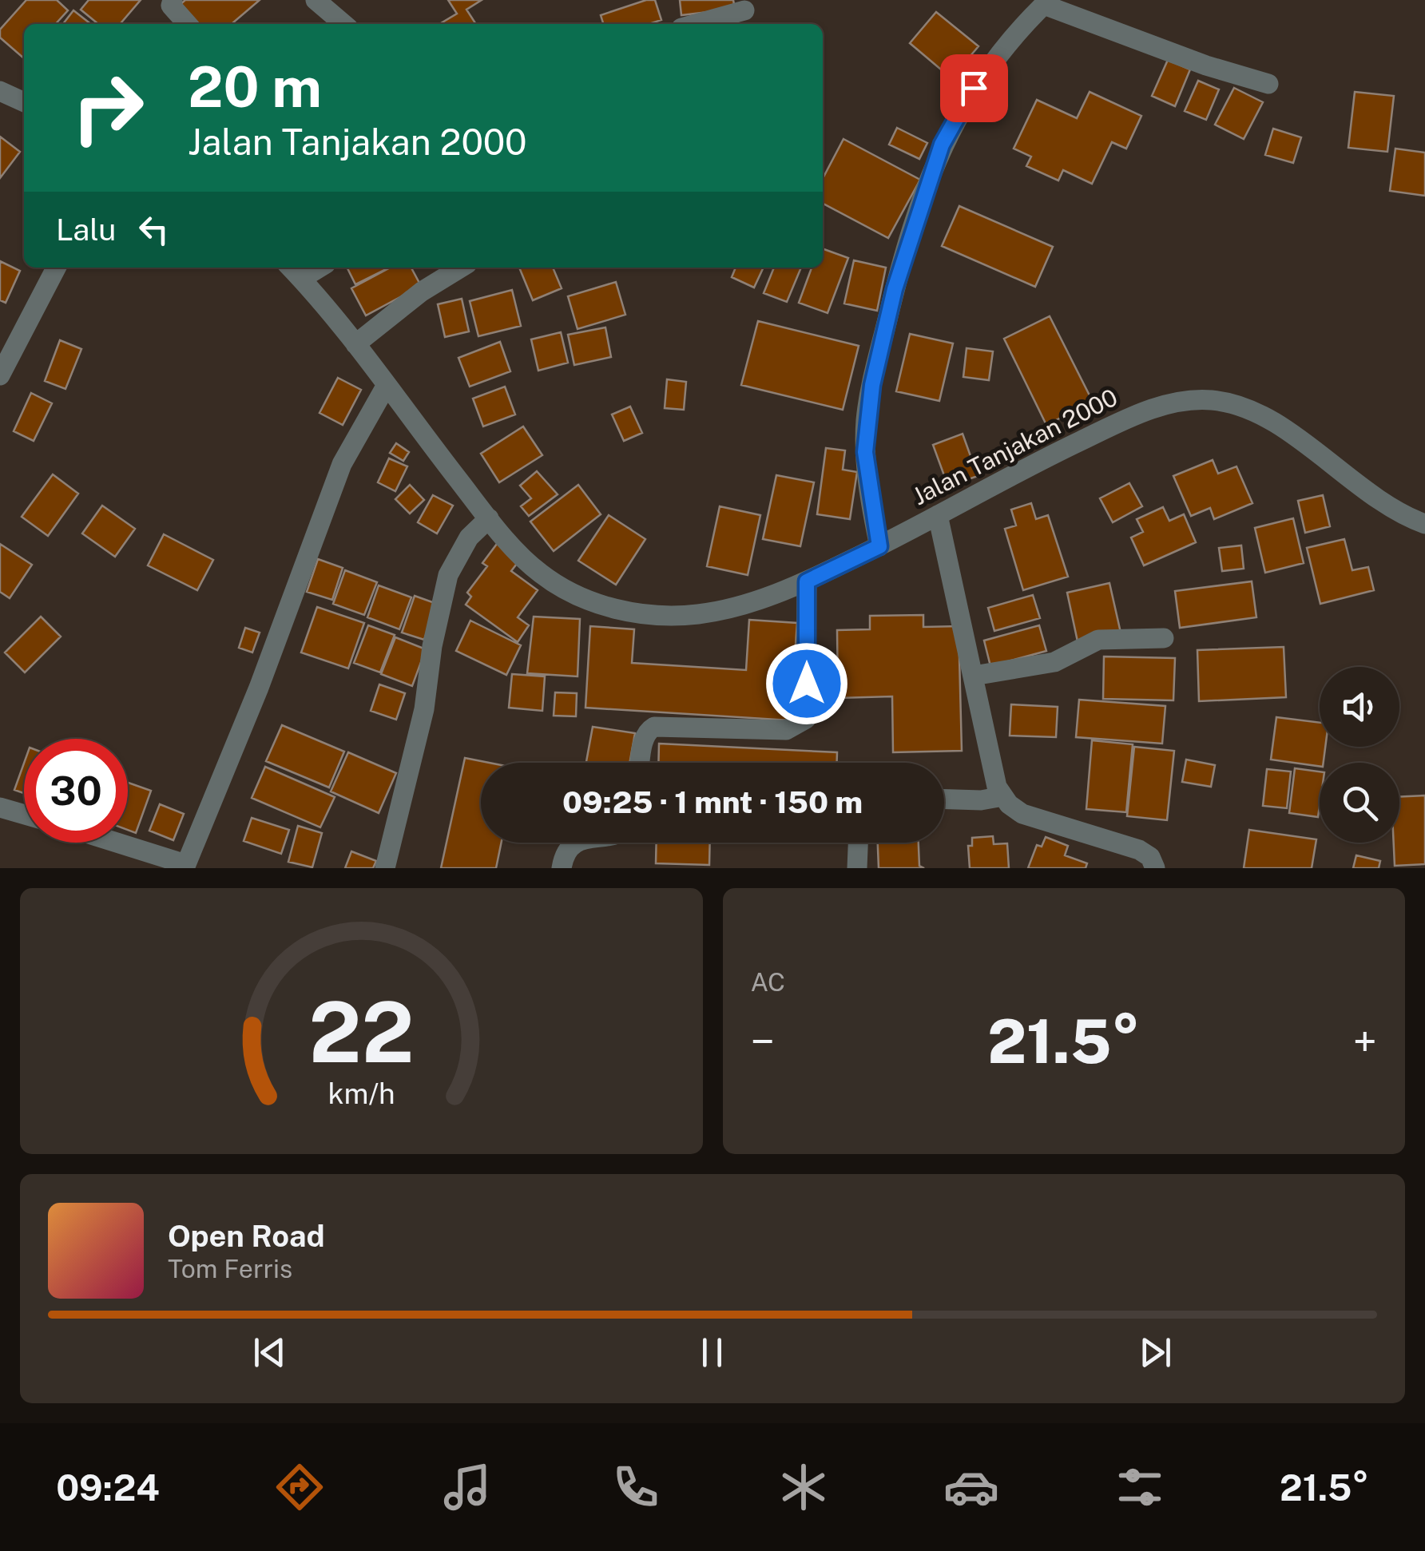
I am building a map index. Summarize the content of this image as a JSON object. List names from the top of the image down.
{
  "streets": {
    "street": ["Jalan Tanjakan 2000"]
  },
  "page": {
    "turn": ["20 m", "Jalan Tanjakan 2000"],
    "then": "Lalu",
    "limit": "30",
    "trip": "09:25 · 1 mnt · 150 m",
    "tile": "AC",
    "heat": ["−", "21.5°", "+"],
    "song": ["Open Road", "Tom Ferris"],
    "tabs": ["09:24", "21.5°"],
    "gauge": ["22", "km/h"]
  }
}
